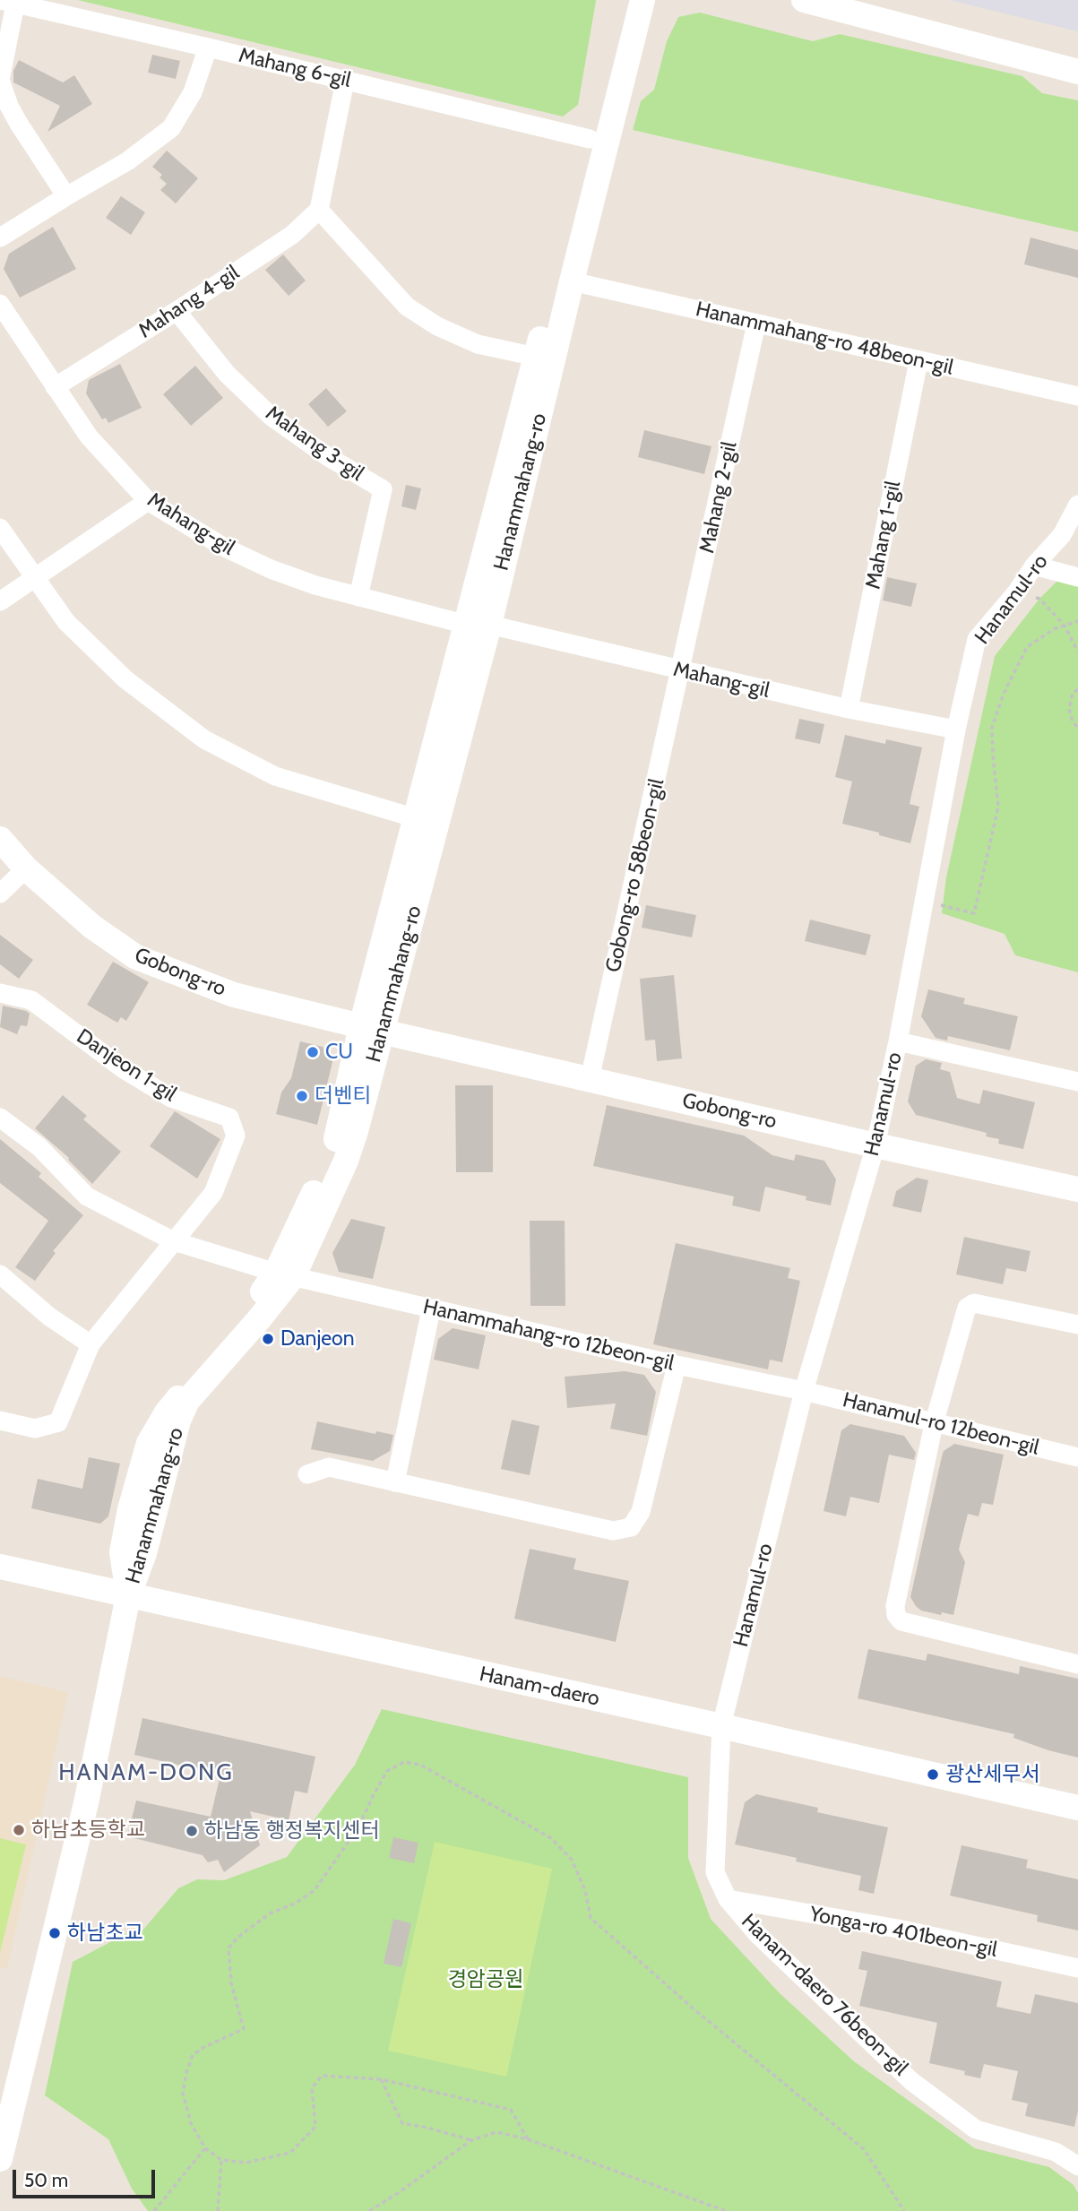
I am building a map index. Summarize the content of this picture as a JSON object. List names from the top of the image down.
{
  "streets": {
    "street": [
      "Mahang 6-gil",
      "Mahang 4-gil",
      "Hanammahang-ro 48beon-gil",
      "Mahang 3-gil",
      "Hanammahang-ro",
      "Mahang 2-gil",
      "Mahang-gil",
      "Mahang 1-gil",
      "Hanamul-ro",
      "Gobong-ro 58beon-gil",
      "Gobong-ro",
      "Danjeon 1-gil",
      "Hanammahang-ro 12beon-gil",
      "Hanamul-ro 12beon-gil",
      "Hanam-daero",
      "Yonga-ro 401beon-gil",
      "Hanam-daero 76beon-gil"
    ]
  },
  "crossings": [
    ["Mahang 6-gil", "Hanammahang-ro"],
    ["Mahang 4-gil", "Mahang 3-gil"],
    ["Mahang 4-gil", "Mahang-gil"],
    ["Hanammahang-ro 48beon-gil", "Hanammahang-ro"],
    ["Hanammahang-ro 48beon-gil", "Mahang 2-gil"],
    ["Hanammahang-ro 48beon-gil", "Mahang 1-gil"],
    ["Mahang 3-gil", "Mahang-gil"],
    ["Hanammahang-ro", "Mahang-gil"],
    ["Hanammahang-ro", "Gobong-ro"],
    ["Hanammahang-ro", "Hanammahang-ro 12beon-gil"],
    ["Hanammahang-ro", "Hanam-daero"],
    ["Mahang 2-gil", "Mahang-gil"],
    ["Mahang 2-gil", "Gobong-ro 58beon-gil"],
    ["Mahang-gil", "Mahang 1-gil"],
    ["Mahang-gil", "Hanamul-ro"],
    ["Mahang-gil", "Gobong-ro 58beon-gil"],
    ["Hanamul-ro", "Gobong-ro"],
    ["Hanamul-ro", "Hanammahang-ro 12beon-gil"],
    ["Hanamul-ro", "Hanamul-ro 12beon-gil"],
    ["Hanamul-ro", "Hanam-daero"],
    ["Hanamul-ro", "Hanam-daero 76beon-gil"],
    ["Gobong-ro 58beon-gil", "Gobong-ro"],
    ["Danjeon 1-gil", "Hanammahang-ro 12beon-gil"],
    ["Hanammahang-ro 12beon-gil", "Hanamul-ro 12beon-gil"],
    ["Hanam-daero", "Hanam-daero 76beon-gil"],
    ["Yonga-ro 401beon-gil", "Hanam-daero 76beon-gil"]
  ],
  "districts": ["HANAM-DONG"],
  "parks": ["경암공원"],
  "places": [
    "CU",
    "더벤티",
    "Danjeon",
    "광산세무서",
    "하남초등학교",
    "하남동 행정복지센터",
    "하남초교"
  ],
  "scale_bar": "50 m"
}
